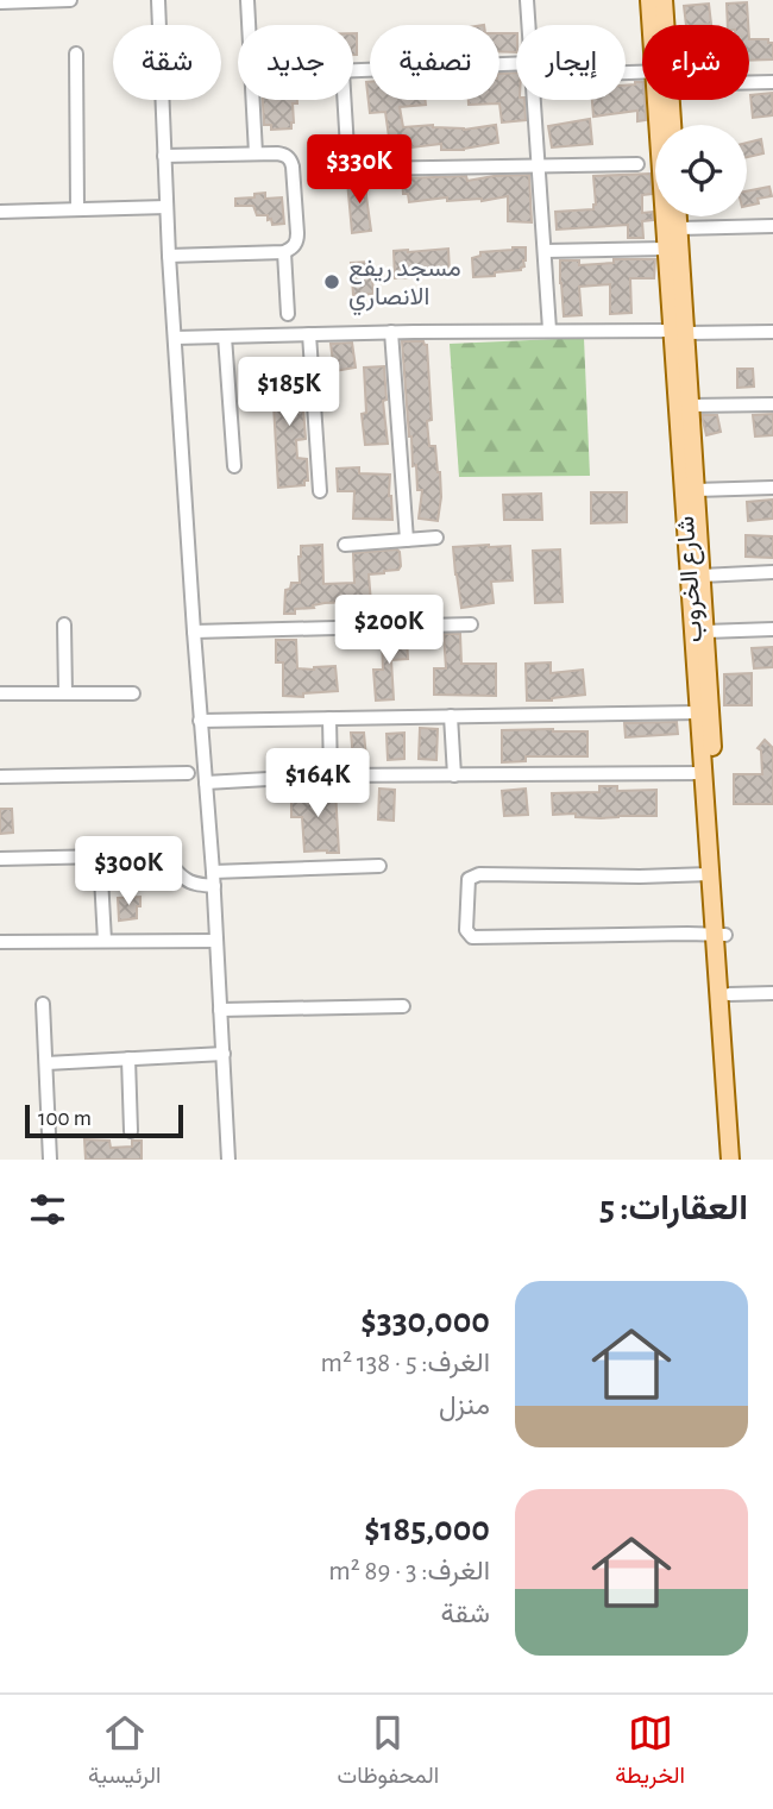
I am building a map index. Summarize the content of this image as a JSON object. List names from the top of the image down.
{
  "streets": {
    "main road": ["شارع الخروب"]
  },
  "places": ["مسجد ريفع الانصاري"],
  "scale_bar": "100 m",
  "page": {
    "chip": [
      "شراء",
      "إيجار",
      "تصفية",
      "جديد",
      "شقة"
    ],
    "price": [
      "$330K",
      "$185K",
      "$200K",
      "$164K",
      "$300K"
    ],
    "scale": "100 m",
    "heading": "العقارات: 5",
    "list": [
      {
        "name": "$330,000",
        "note": "الغرف: 5 · 138 m² · منزل"
      },
      {
        "name": "$185,000",
        "note": "الغرف: 3 · 89 m² · شقة"
      }
    ],
    "tabs": ["الخريطة", "المحفوظات", "الرئيسية"]
  }
}
